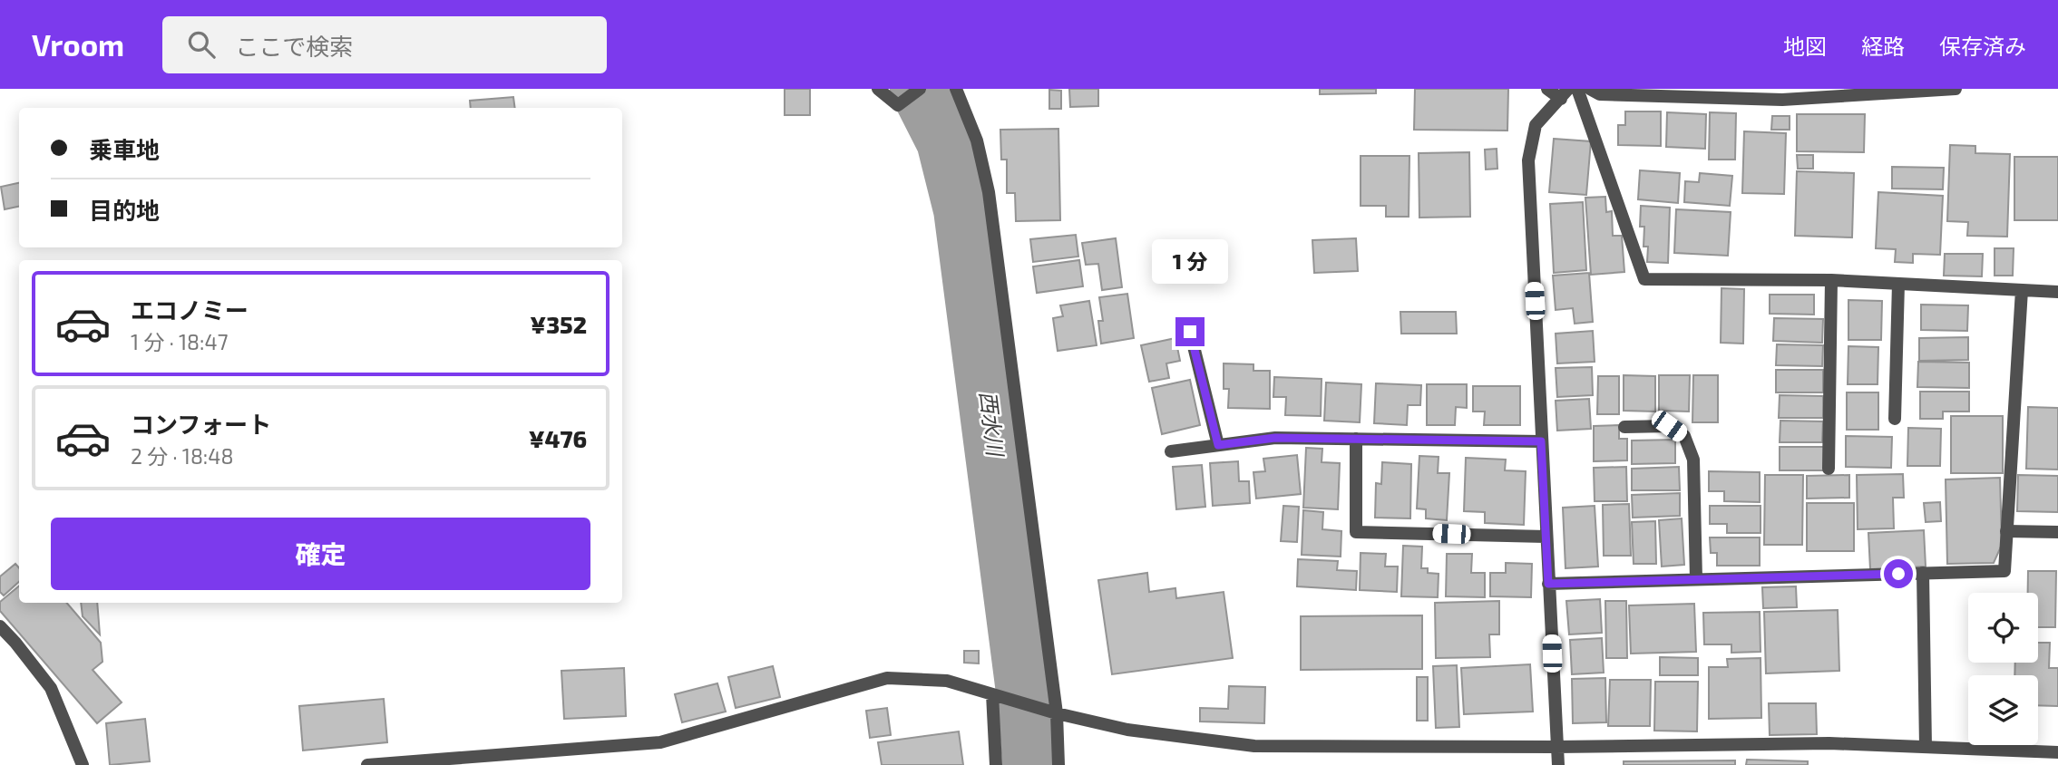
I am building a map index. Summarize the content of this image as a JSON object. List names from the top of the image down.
{
  "water": ["西水川"],
  "page": {
    "header": "Vroom",
    "search": "ここで検索",
    "nav": ["地図", "経路", "保存済み"],
    "banner": ["乗車地", "目的地"],
    "bubble": "1 分",
    "list": [
      {
        "name": "エコノミー",
        "note": "1 分 · 18:47",
        "value": "¥352"
      },
      {
        "name": "コンフォート",
        "note": "2 分 · 18:48",
        "value": "¥476"
      }
    ],
    "buttons": "確定"
  }
}
